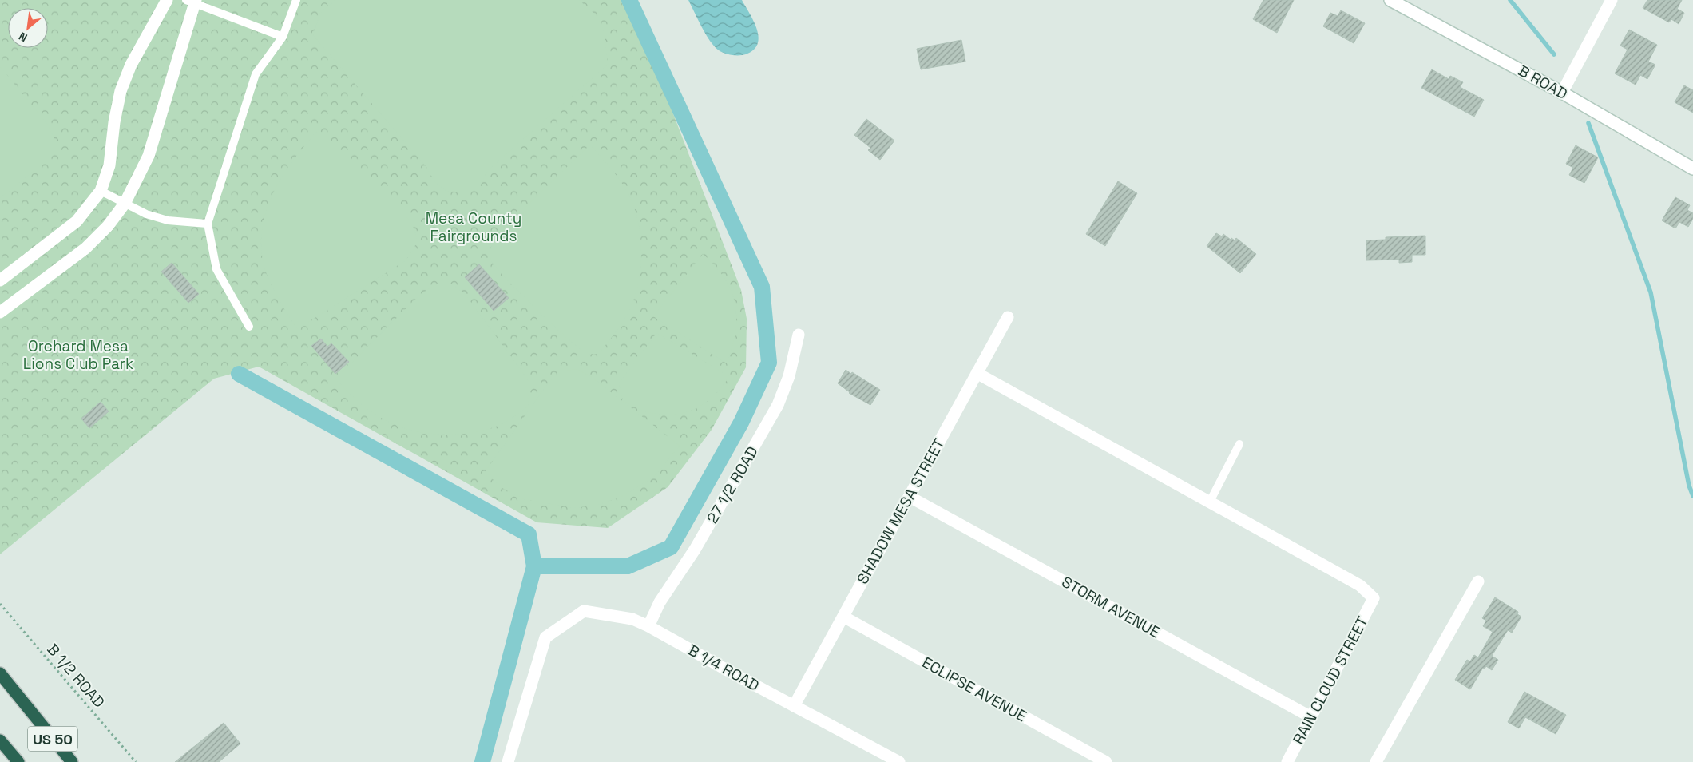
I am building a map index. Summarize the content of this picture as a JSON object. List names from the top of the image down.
{
  "streets": {
    "highway": ["US 50"],
    "street": [
      "B ROAD",
      "27 1/2 ROAD",
      "SHADOW MESA STREET",
      "STORM AVENUE",
      "B 1/4 ROAD",
      "RAIN CLOUD STREET",
      "ECLIPSE AVENUE"
    ],
    "path": ["B 1/2 ROAD"]
  },
  "crossings": [
    ["27 1/2 ROAD", "B 1/4 ROAD"],
    ["SHADOW MESA STREET", "STORM AVENUE"],
    ["SHADOW MESA STREET", "B 1/4 ROAD"],
    ["SHADOW MESA STREET", "ECLIPSE AVENUE"],
    ["STORM AVENUE", "RAIN CLOUD STREET"]
  ],
  "parks": ["Mesa County Fairgrounds", "Orchard Mesa Lions Club Park"],
  "north": "bottom left"
}
